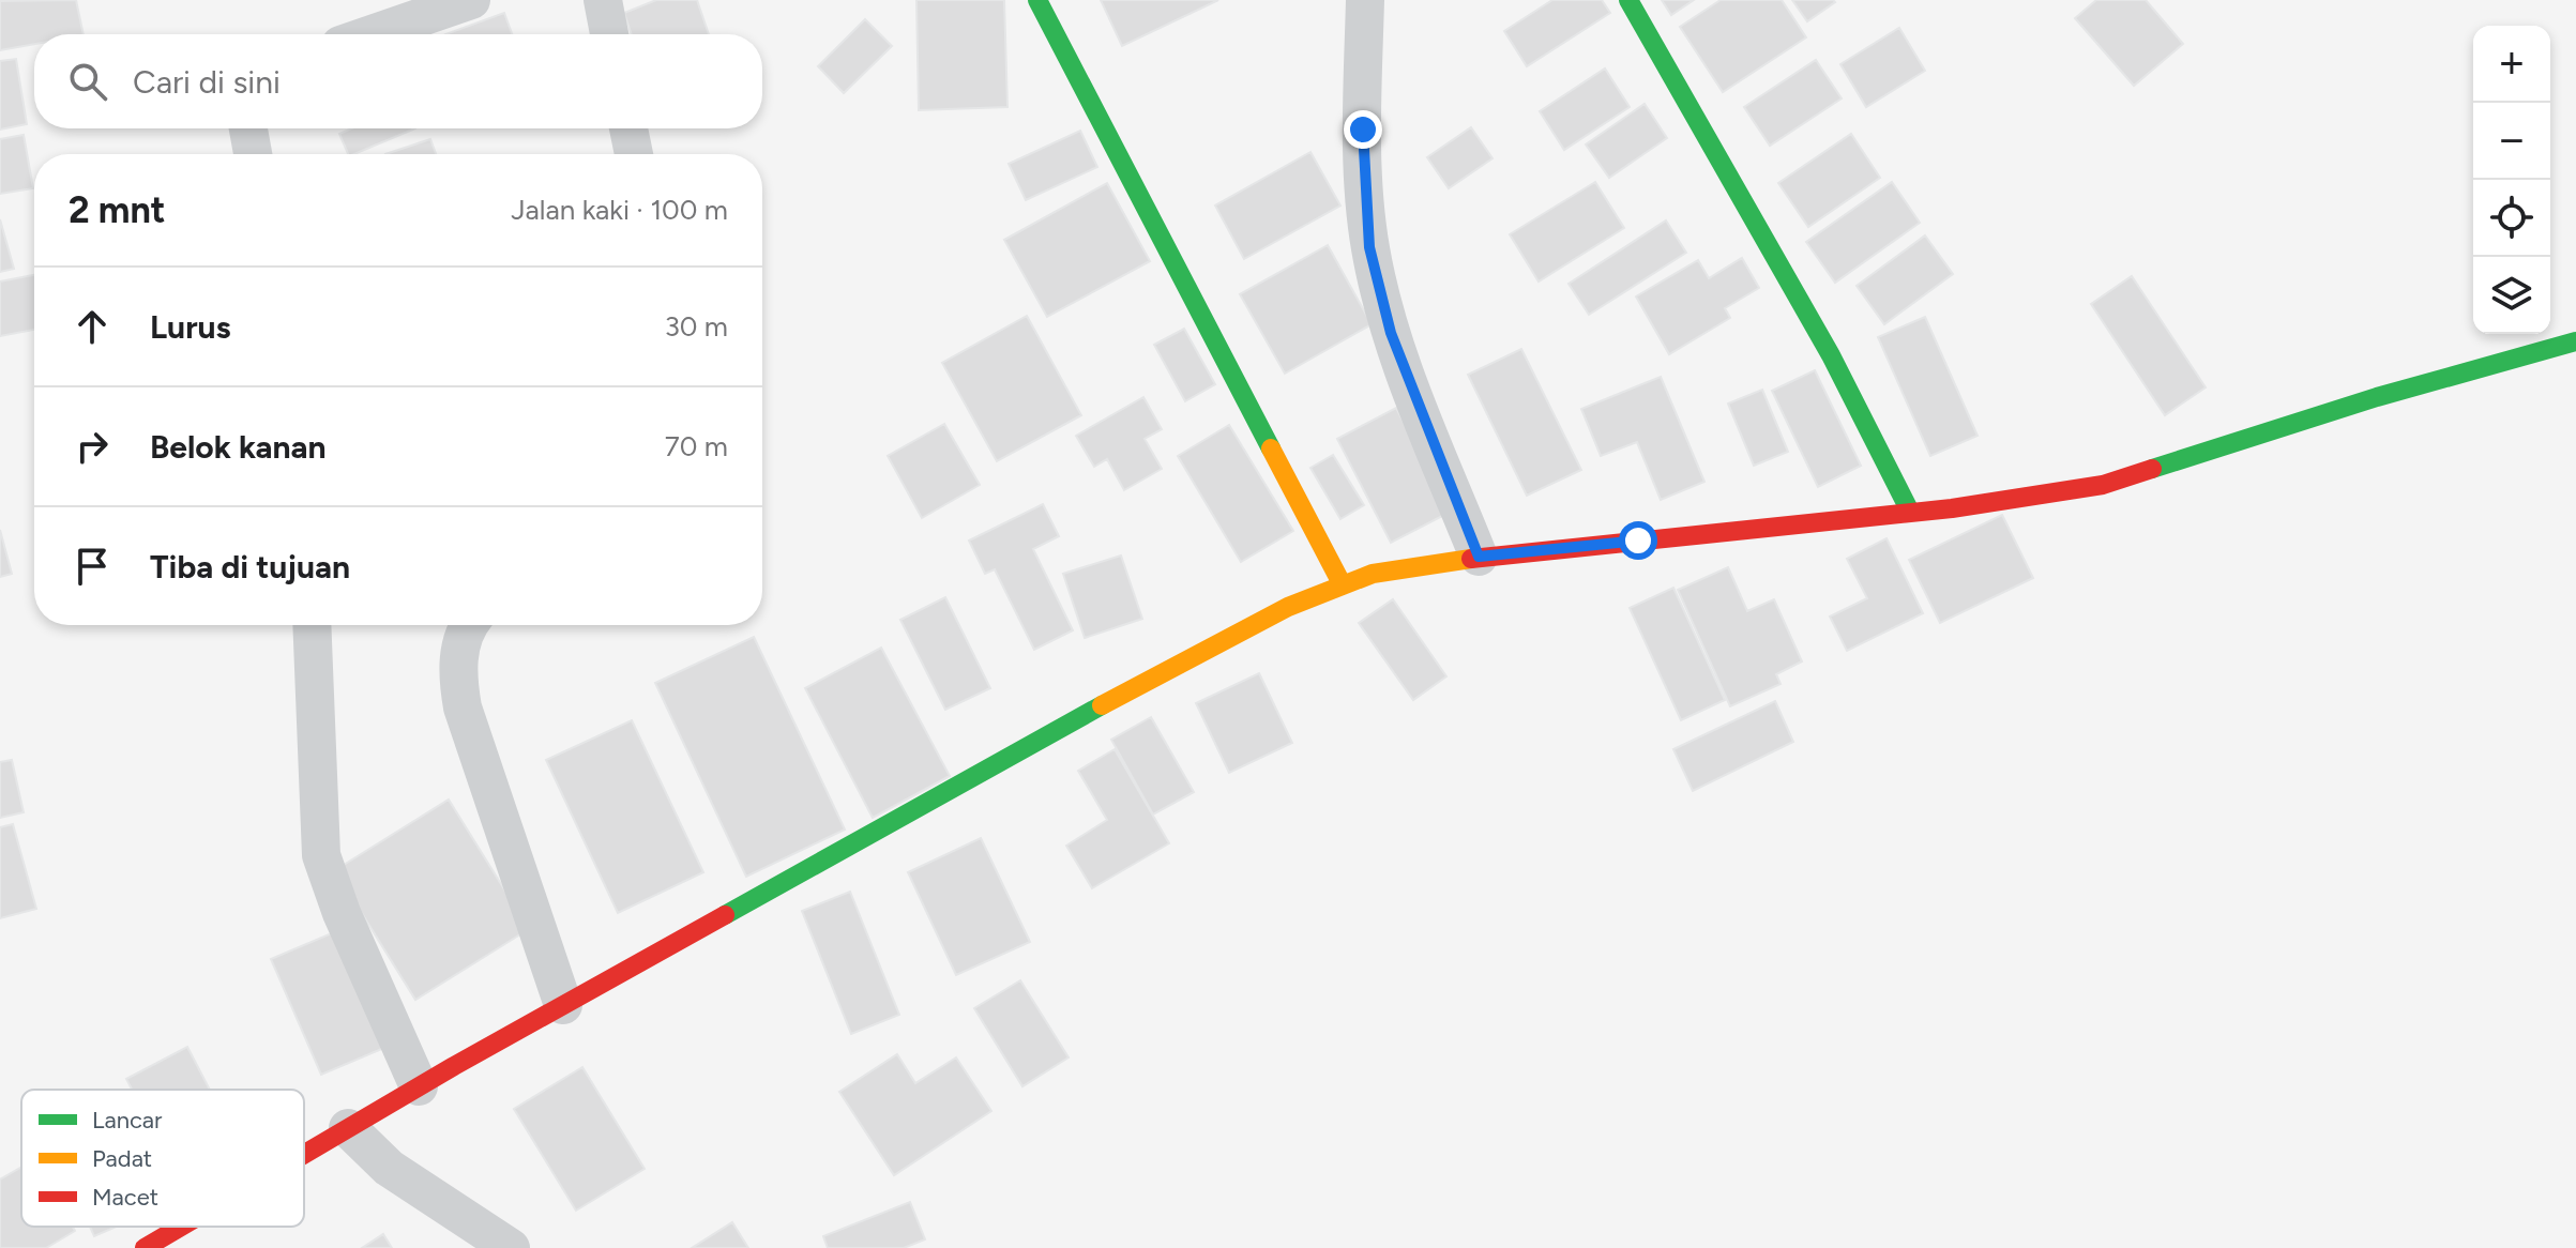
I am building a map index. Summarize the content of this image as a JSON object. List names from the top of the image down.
{
  "legend": ["Lancar", "Padat", "Macet"],
  "page": {
    "map_buttons": ["+", "−"],
    "search": "Cari di sini",
    "heading": ["2 mnt", "Jalan kaki · 100 m"],
    "list": [
      ["Lurus", "30 m"],
      ["Belok kanan", "70 m"],
      "Tiba di tujuan"
    ]
  }
}
